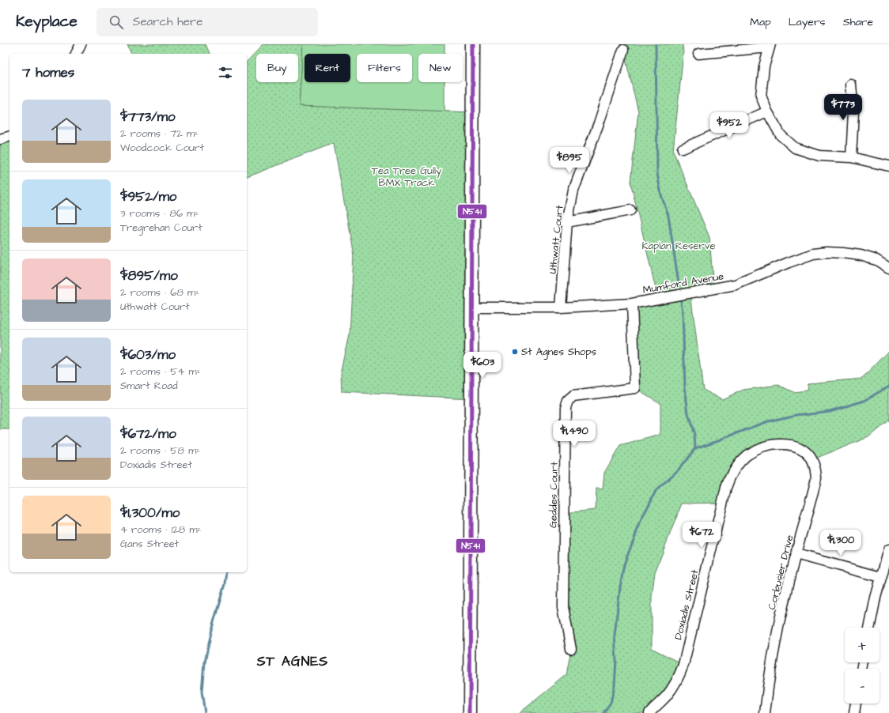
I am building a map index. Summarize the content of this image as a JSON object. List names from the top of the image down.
{
  "streets": {
    "street": [
      "Uthwatt Court",
      "Mumford Avenue",
      "Geddes Court",
      "Corbusier Drive",
      "Doxiadis Street"
    ]
  },
  "crossings": [
    ["Uthwatt Court", "Mumford Avenue"],
    ["Mumford Avenue", "Geddes Court"],
    ["Corbusier Drive", "Doxiadis Street"]
  ],
  "districts": ["ST AGNES"],
  "parks": ["Tea Tree Gully BMX Track", "Kaplan Reserve"],
  "places": ["St Agnes Shops"],
  "lines": ["transit line N541"],
  "page": {
    "header": "Keyplace",
    "search": "Search here",
    "nav": ["Map", "Layers", "Share"],
    "chip": [
      "Buy",
      "Rent",
      "Filters",
      "New"
    ],
    "heading": "7 homes",
    "list": [
      {
        "name": "$773/mo",
        "note": "2 rooms · 72 m² · Woodcock Court"
      },
      {
        "name": "$952/mo",
        "note": "3 rooms · 86 m² · Tregrehan Court"
      },
      {
        "name": "$895/mo",
        "note": "2 rooms · 68 m² · Uthwatt Court"
      },
      {
        "name": "$603/mo",
        "note": "2 rooms · 54 m² · Smart Road"
      },
      {
        "name": "$672/mo",
        "note": "2 rooms · 58 m² · Doxiadis Street"
      },
      {
        "name": "$1,300/mo",
        "note": "4 rooms · 128 m² · Gans Street"
      }
    ],
    "price": [
      "$773",
      "$952",
      "$895",
      "$603",
      "$1,490",
      "$672",
      "$1,300"
    ],
    "map_buttons": ["+", "−"]
  }
}
